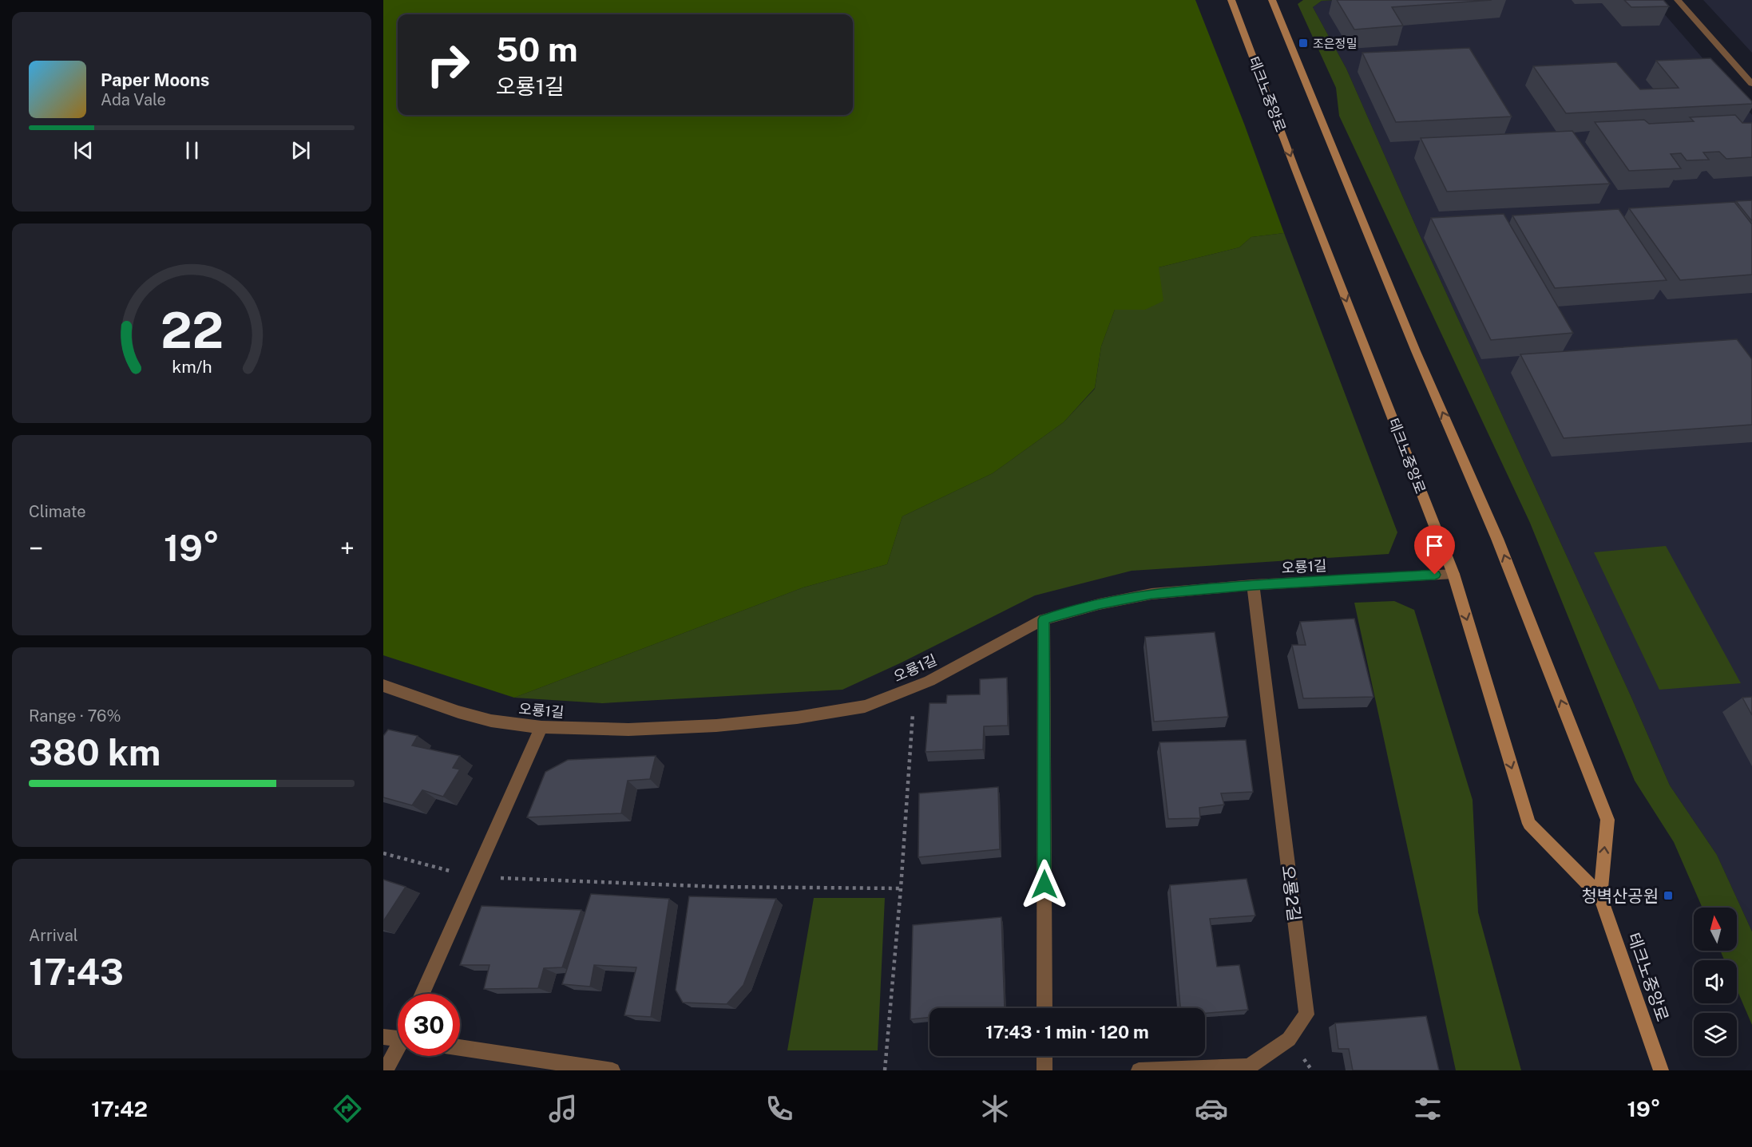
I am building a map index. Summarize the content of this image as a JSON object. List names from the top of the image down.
{
  "streets": {
    "main road": ["테크노중앙로"],
    "street": ["오룡1길", "오룡2길"]
  },
  "crossings": [
    ["테크노중앙로", "오룡1길"],
    ["오룡1길", "오룡2길"]
  ],
  "places": {
    "transit": ["조은정밀", "청벽산공원"]
  },
  "north": "top",
  "page": {
    "turn": ["50 m", "오룡1길"],
    "song": ["Paper Moons", "Ada Vale"],
    "tile": [
      "Climate",
      ["Range · 76%", "380 km"],
      ["Arrival", "17:43"]
    ],
    "heat": ["−", "19°", "+"],
    "limit": "30",
    "trip": "17:43 · 1 min · 120 m",
    "tabs": ["17:42", "19°"],
    "gauge": ["22", "km/h"]
  }
}
